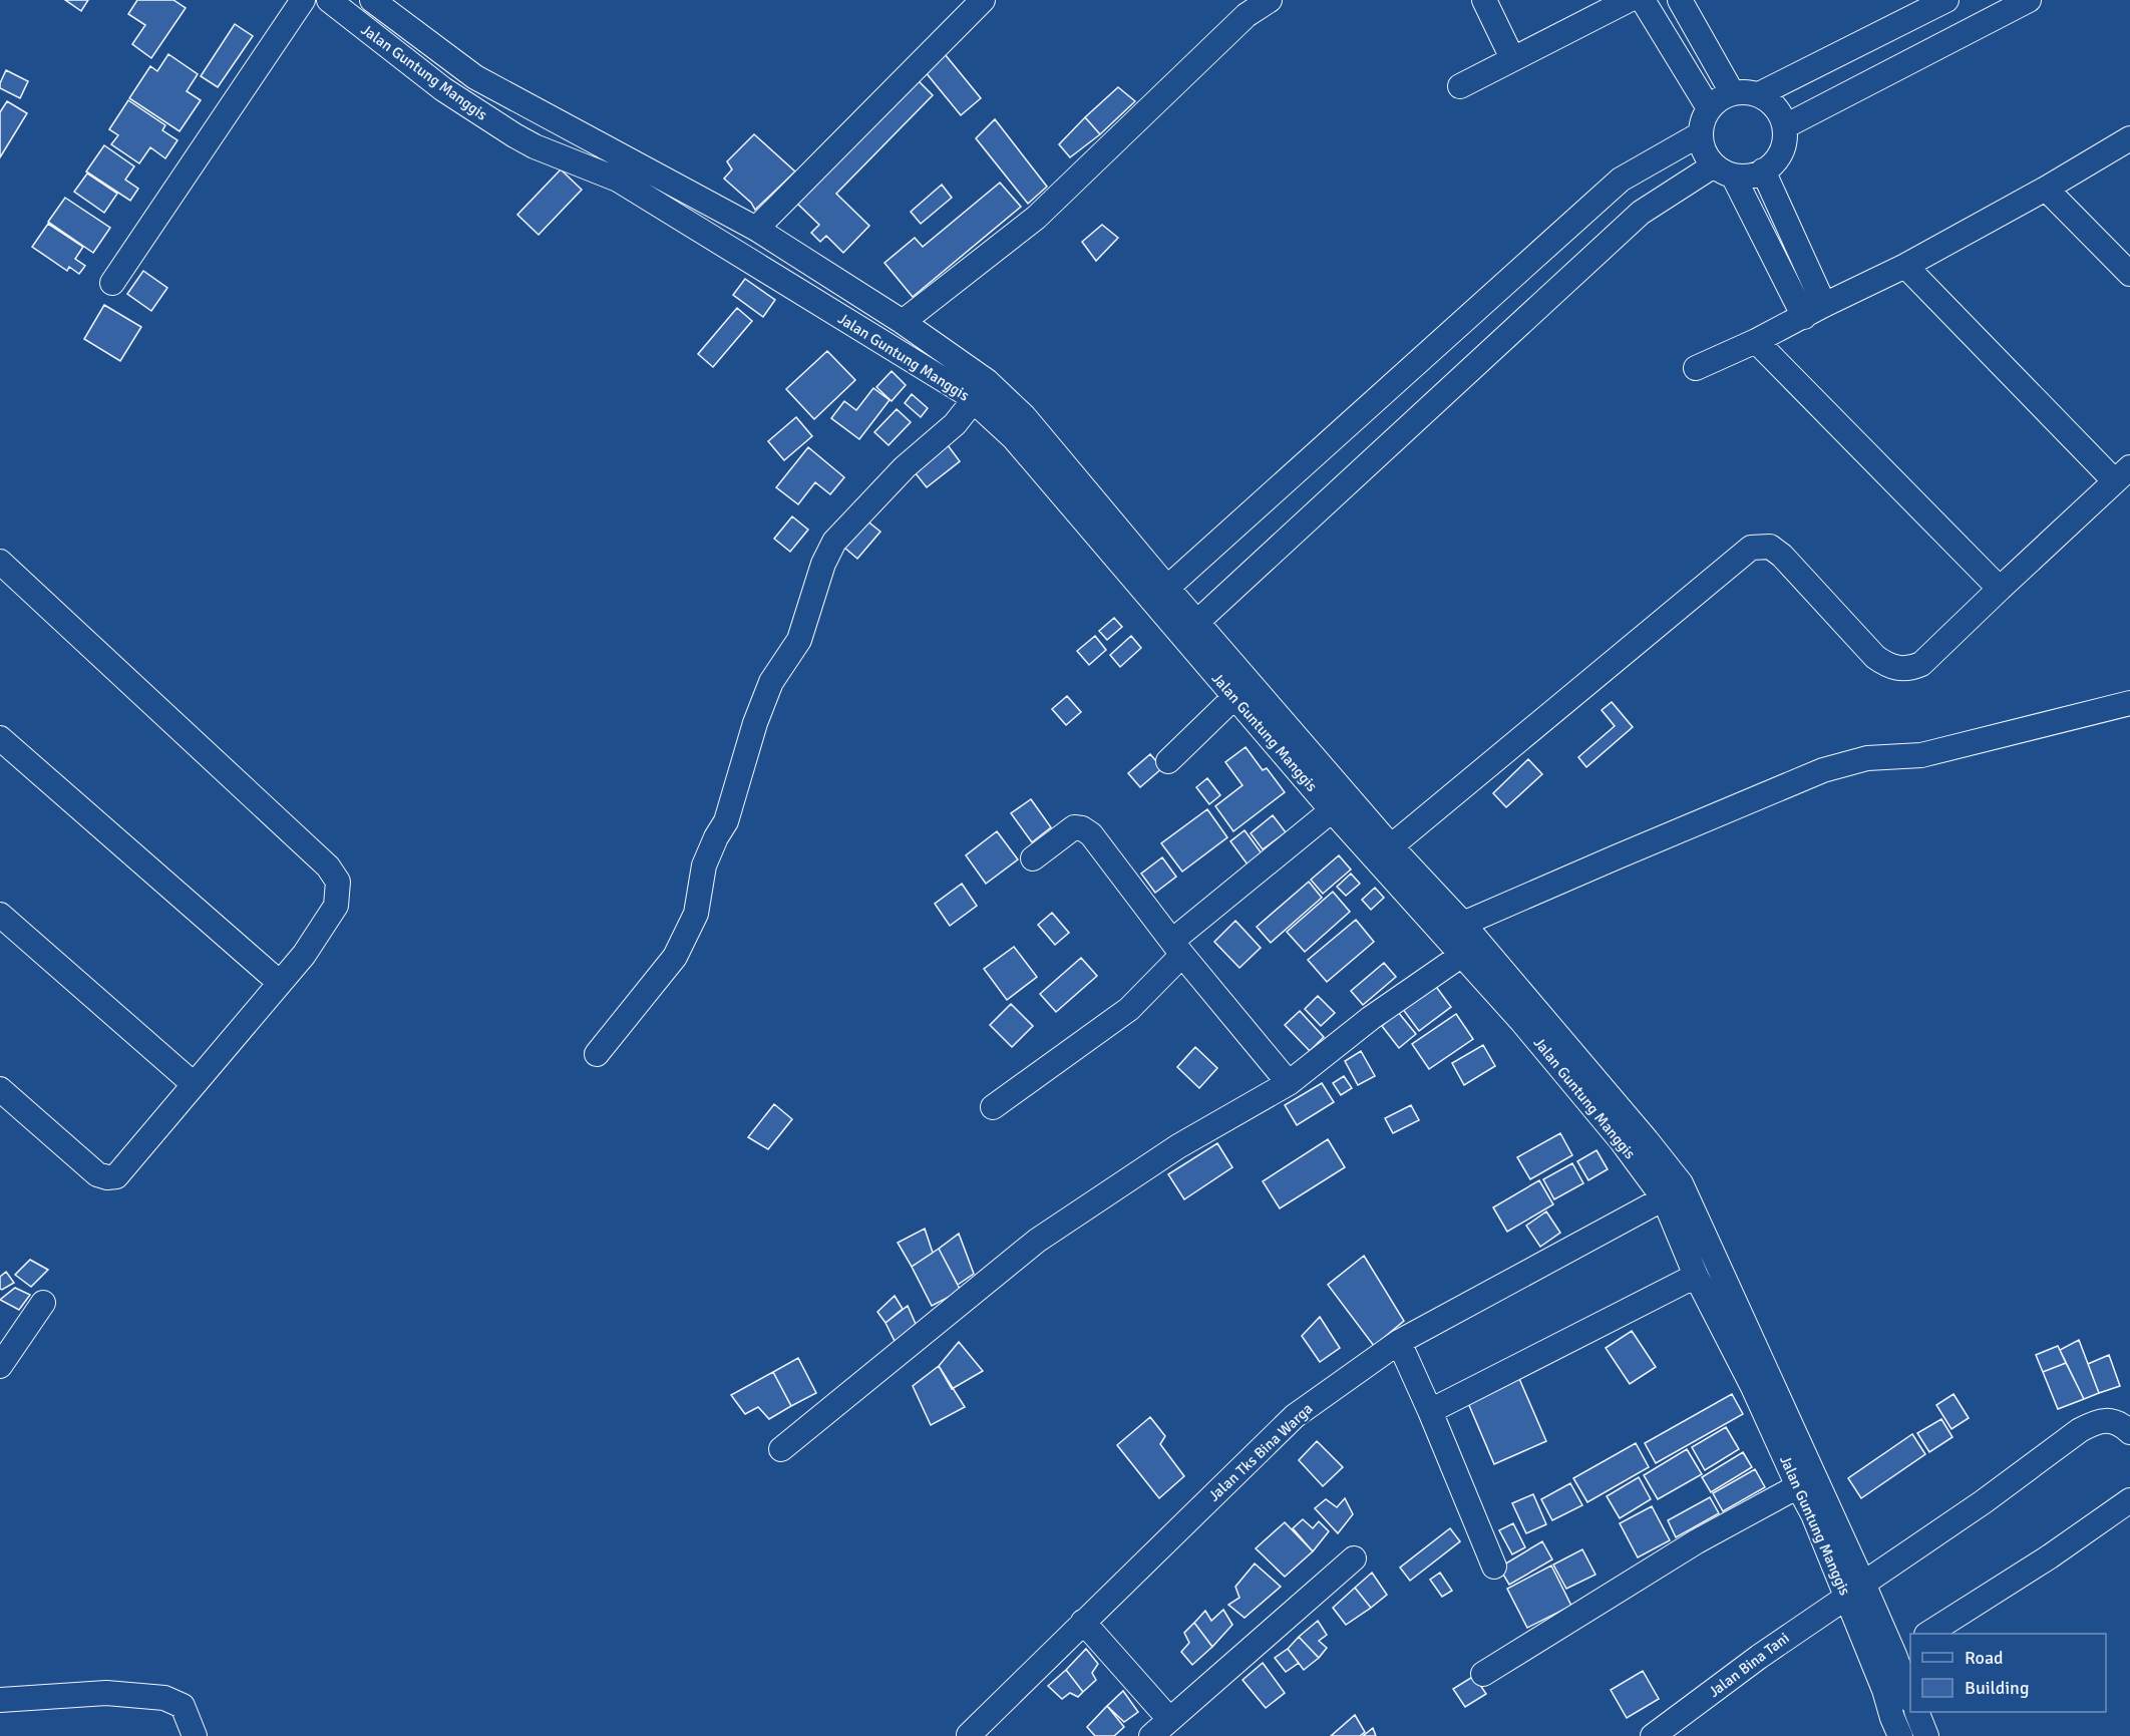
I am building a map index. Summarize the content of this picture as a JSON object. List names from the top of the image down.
{
  "streets": {
    "street": ["Jalan Guntung Manggis", "Jalan Tks Bina Warga", "Jalan Bina Tani"]
  },
  "crossings": [
    ["Jalan Guntung Manggis", "Jalan Tks Bina Warga"],
    ["Jalan Guntung Manggis", "Jalan Bina Tani"]
  ],
  "legend": ["Road", "Building"]
}
